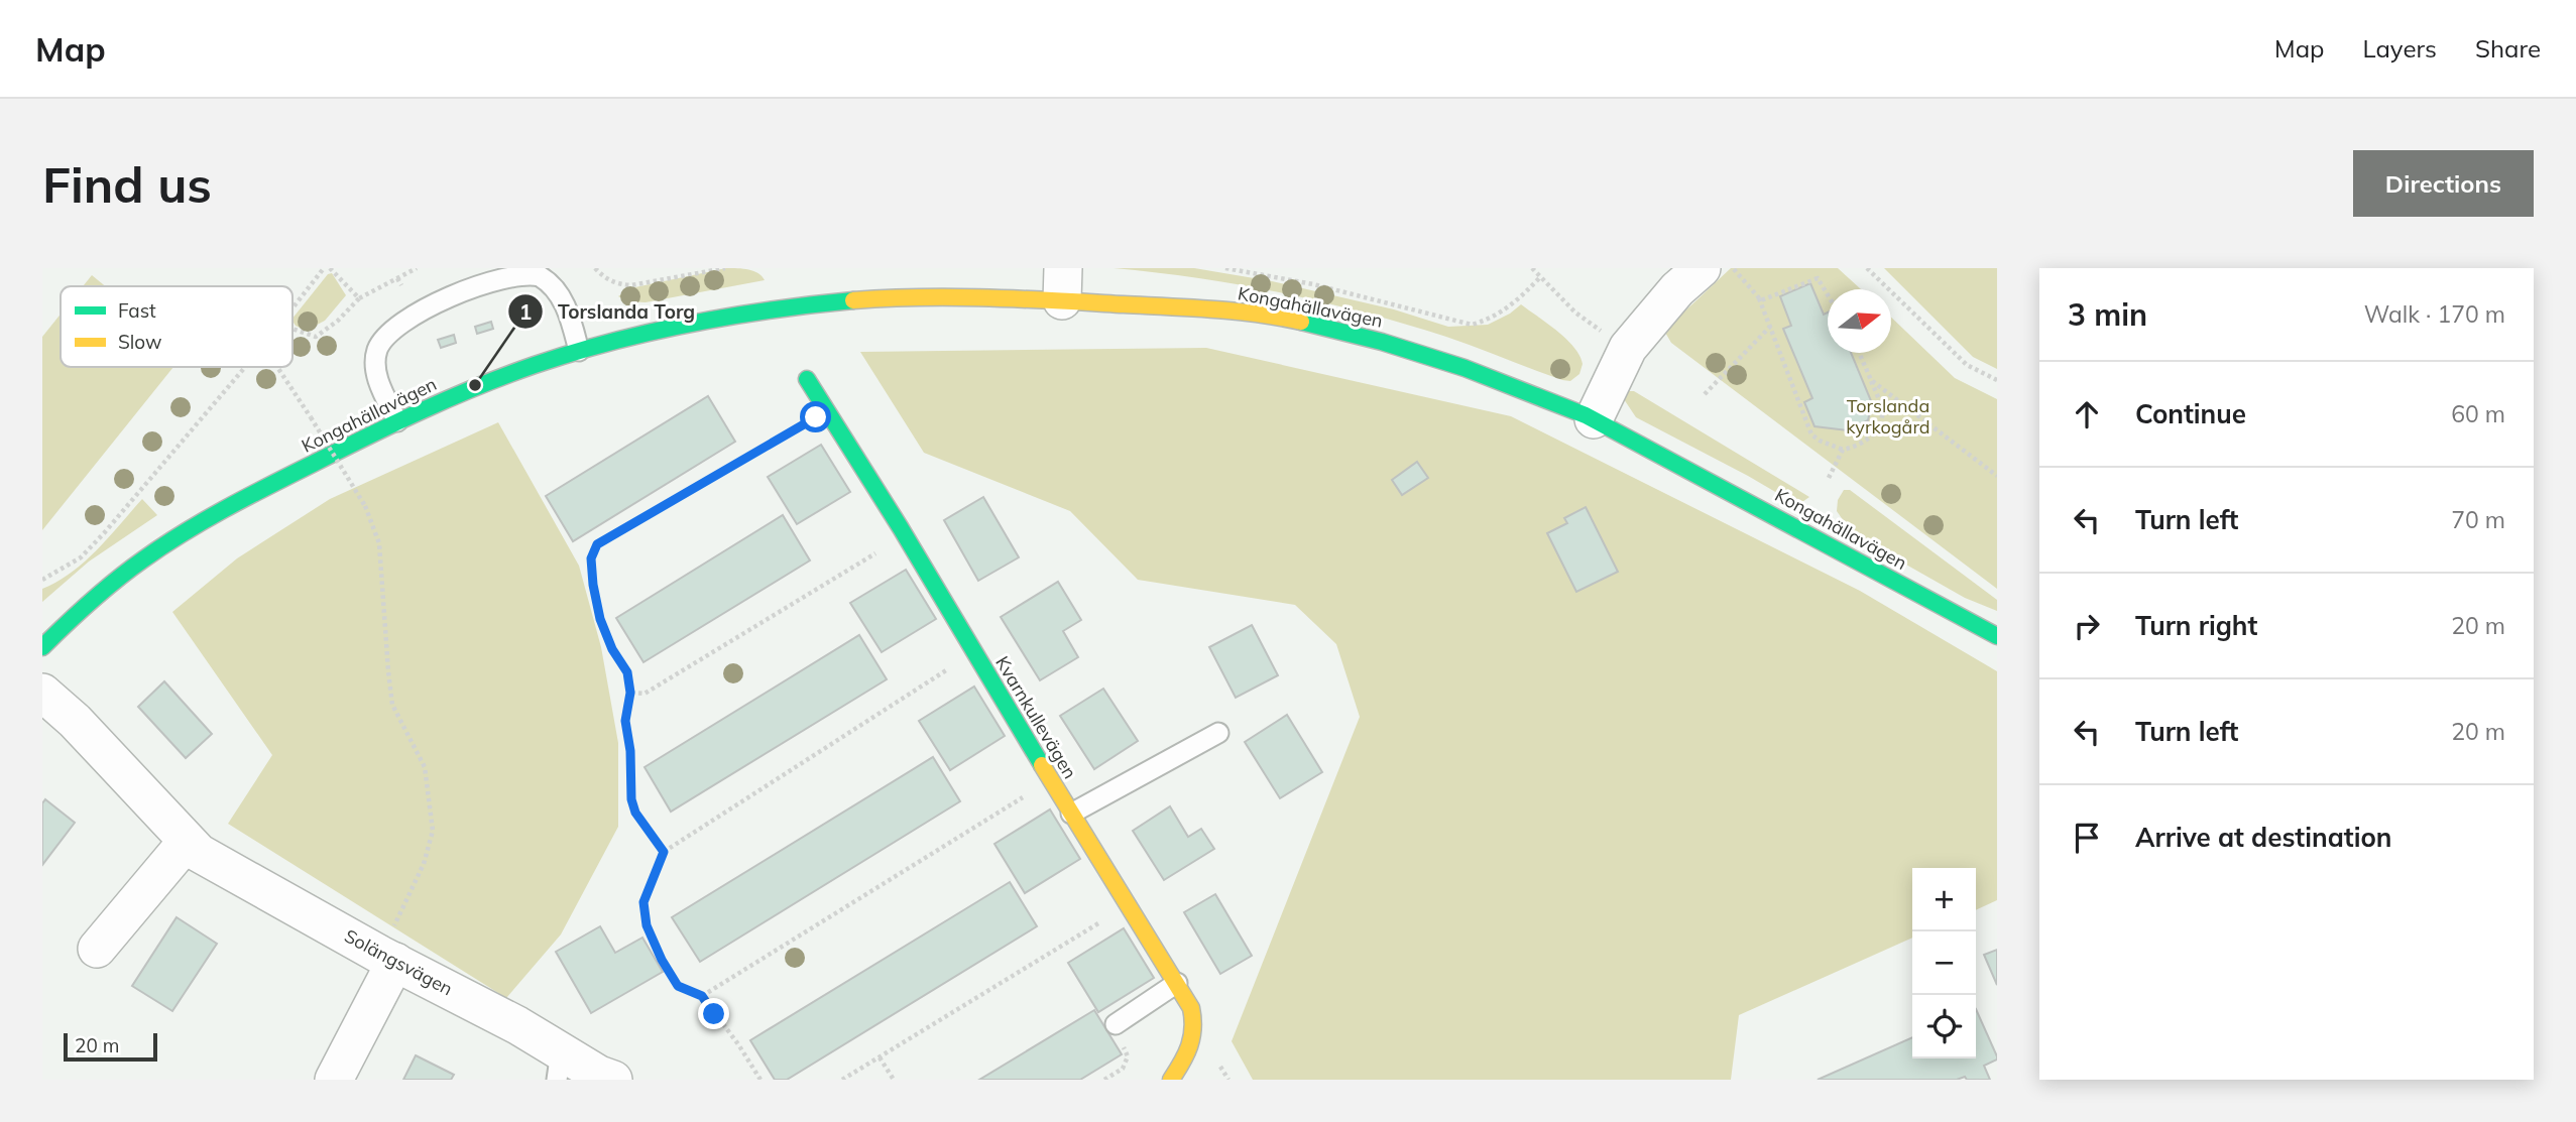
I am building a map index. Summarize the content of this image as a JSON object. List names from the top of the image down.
{
  "streets": {
    "street": ["Kongahällavägen", "Kvarnkullevägen", "Solängsvägen"]
  },
  "parks": ["Torslanda kyrkogård"],
  "places": ["Torslanda Torg"],
  "legend": ["Fast", "Slow"],
  "scale_bar": "20 m",
  "north": "right",
  "page": {
    "header": "Map",
    "nav": ["Map", "Layers", "Share"],
    "buttons": "Directions",
    "title": "Find us",
    "heading": ["3 min", "Walk · 170 m"],
    "list": [
      ["Continue", "60 m"],
      ["Turn left", "70 m"],
      ["Turn right", "20 m"],
      ["Turn left", "20 m"],
      "Arrive at destination"
    ],
    "map_buttons": ["+", "−"],
    "scale": "20 m"
  }
}
